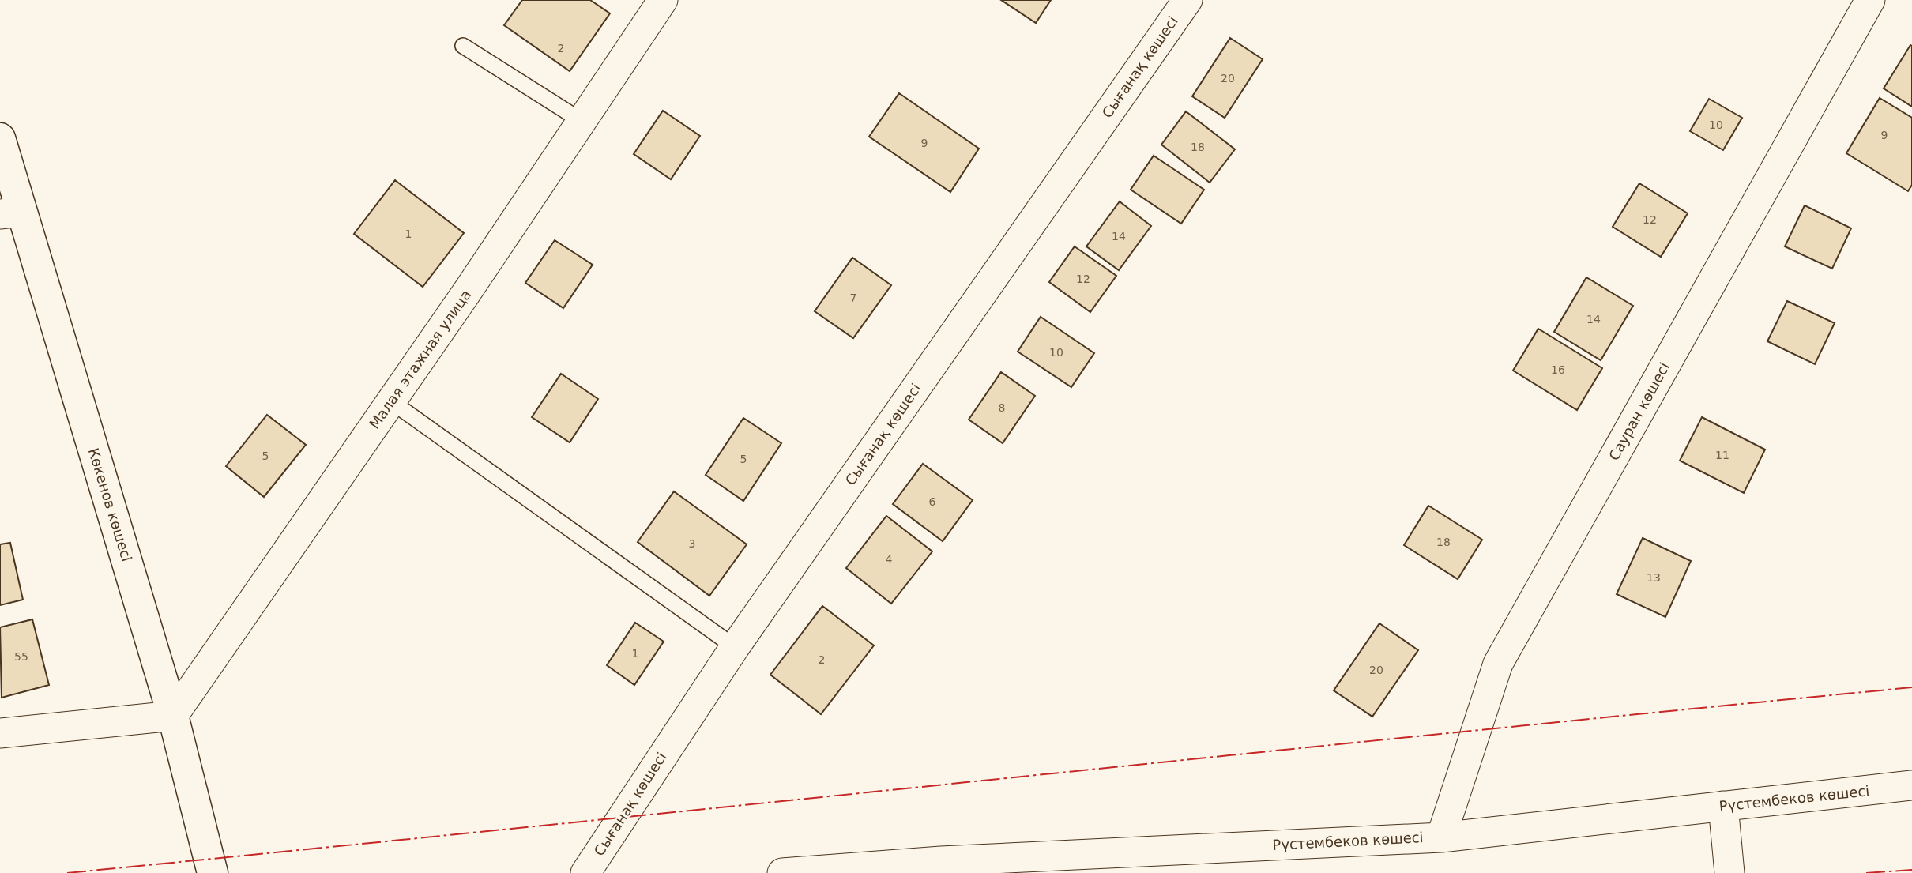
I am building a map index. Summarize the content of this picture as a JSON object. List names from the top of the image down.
{
  "streets": {
    "street": [
      "Сығанақ көшесі",
      "Малая этажная улица",
      "Сауран көшесі",
      "Көкенов көшесі",
      "Рүстембеков көшесі"
    ]
  },
  "crossings": [
    ["Малая этажная улица", "Көкенов көшесі"],
    ["Сауран көшесі", "Рүстембеков көшесі"]
  ],
  "house_numbers": [
    "2",
    "20",
    "10",
    "9",
    "9",
    "18",
    "12",
    "1",
    "14",
    "12",
    "7",
    "14",
    "10",
    "16",
    "8",
    "11",
    "5",
    "5",
    "6",
    "18",
    "3",
    "4",
    "13",
    "1",
    "55",
    "2",
    "20"
  ]
}
